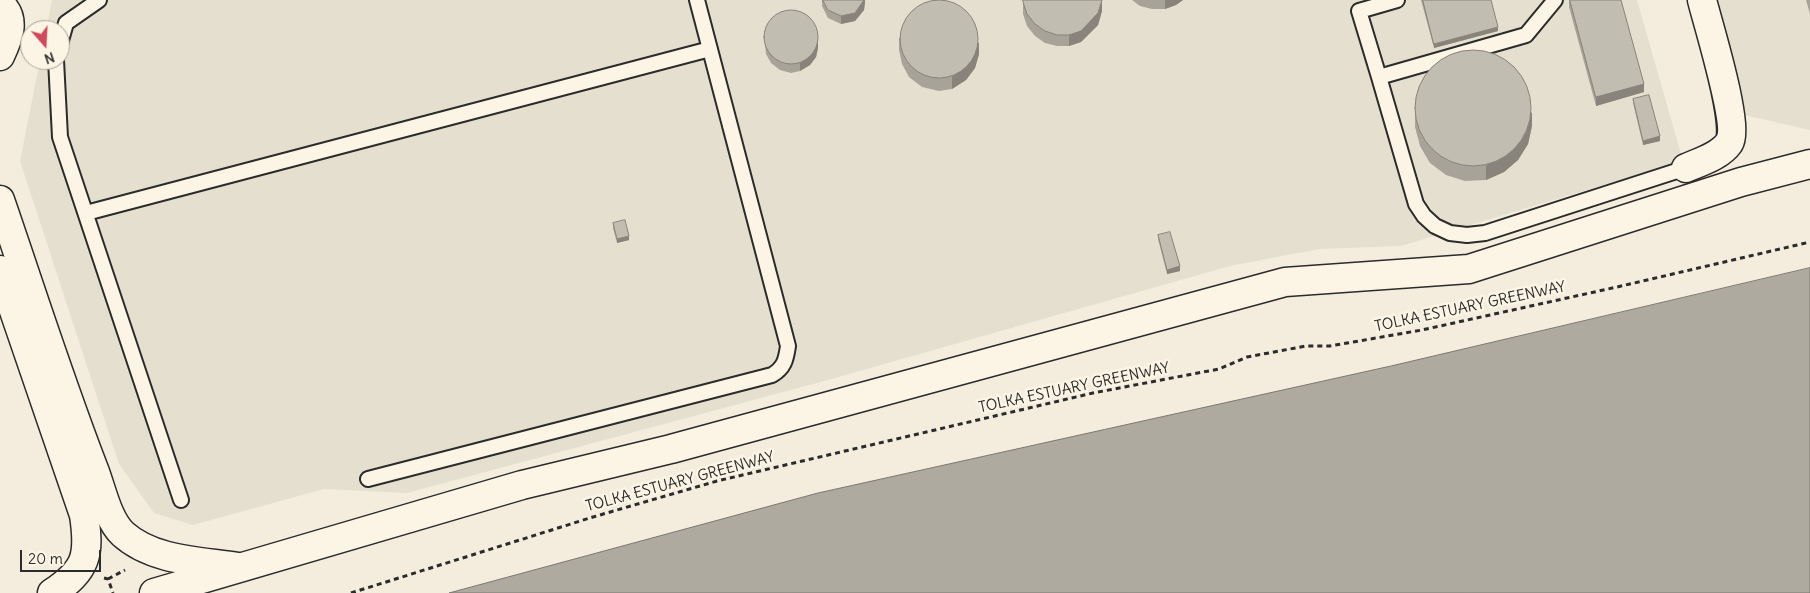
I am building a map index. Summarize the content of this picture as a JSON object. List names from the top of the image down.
{
  "streets": {
    "path": ["TOLKA ESTUARY GREENWAY"]
  },
  "scale_bar": "20 m",
  "north": "bottom"
}
